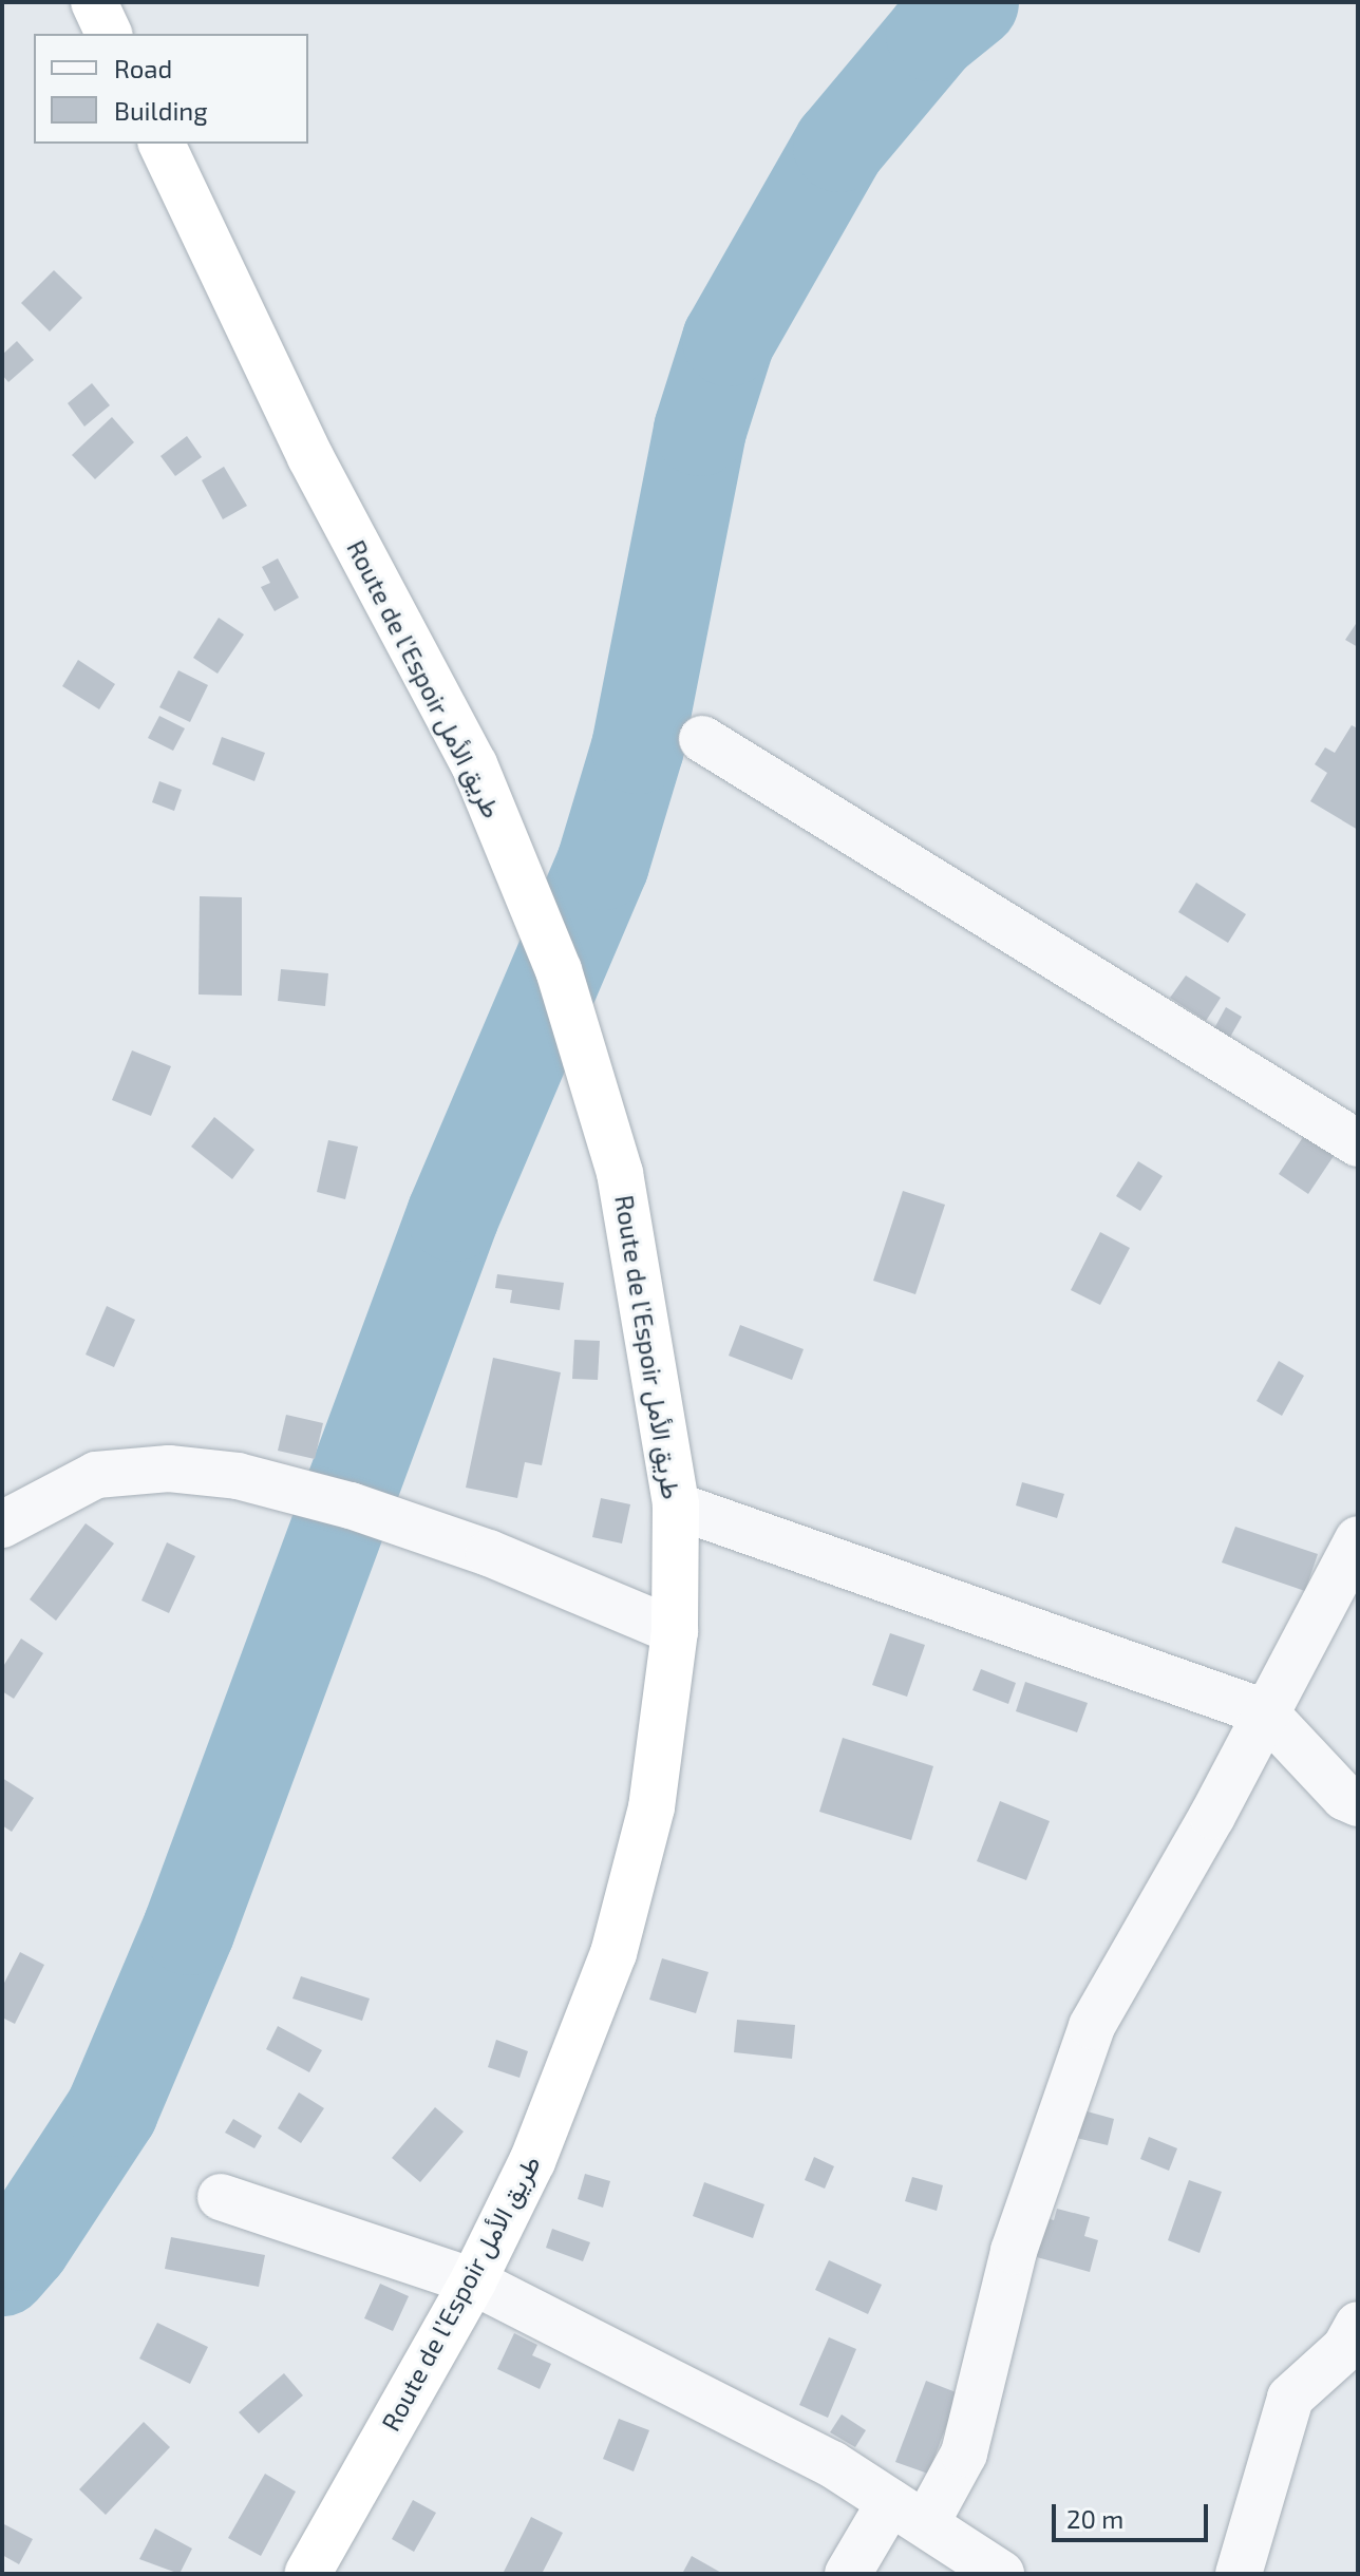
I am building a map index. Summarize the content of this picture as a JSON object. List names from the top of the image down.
{
  "streets": {
    "highway": ["Route de l’Espoir طريق الأمل"]
  },
  "legend": ["Road", "Building"],
  "scale_bar": "20 m"
}
